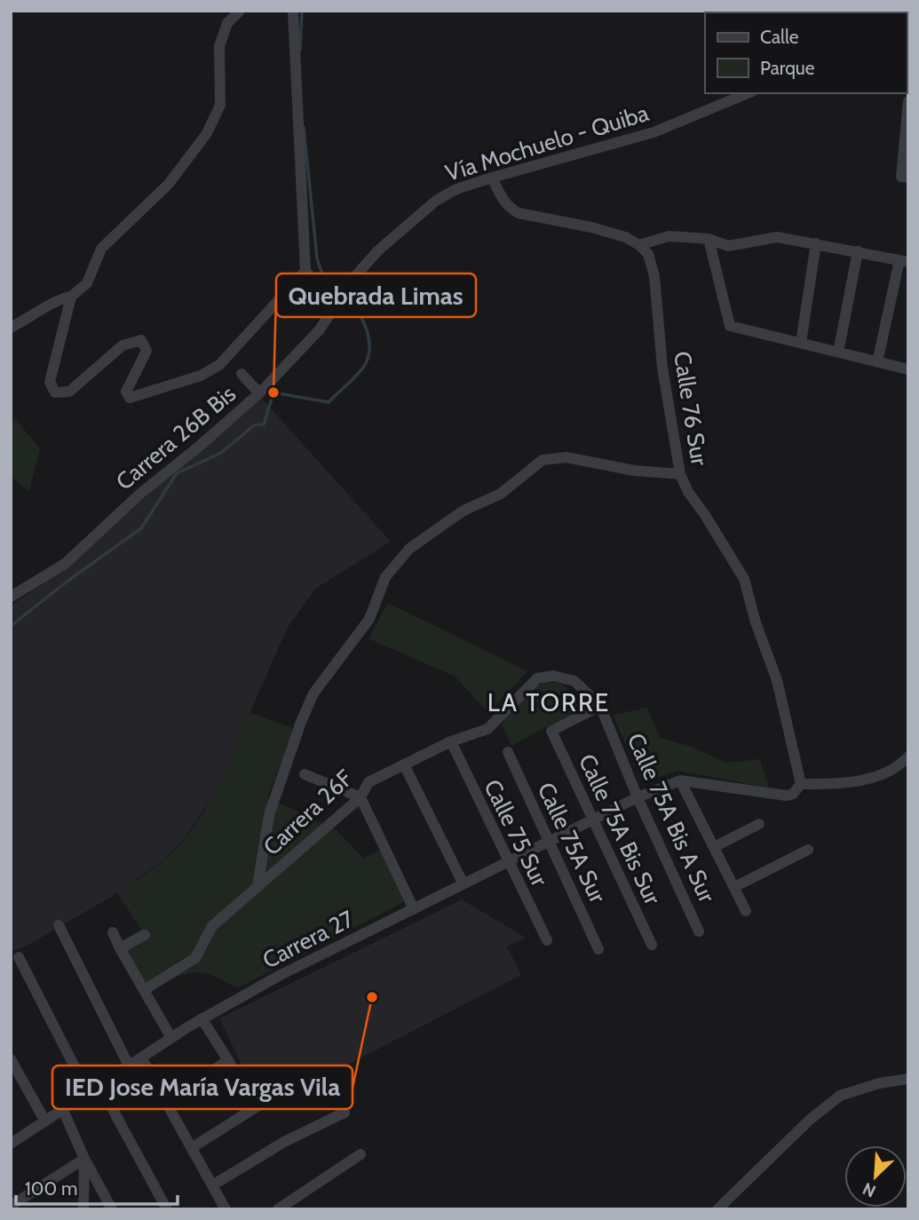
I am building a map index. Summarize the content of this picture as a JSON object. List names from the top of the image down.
{
  "streets": {
    "street": [
      "Vía Mochuelo - Quiba",
      "Calle 76 Sur",
      "Carrera 26B Bis",
      "Carrera 26F",
      "Calle 75A Bis A Sur",
      "Calle 75A Bis Sur",
      "Calle 75 Sur",
      "Calle 75A Sur",
      "Carrera 27"
    ]
  },
  "crossings": [
    ["Vía Mochuelo - Quiba", "Carrera 26B Bis"],
    ["Carrera 26F", "Calle 75A Bis A Sur"],
    ["Carrera 26F", "Calle 75 Sur"],
    ["Calle 75A Bis A Sur", "Calle 75A Bis Sur"],
    ["Calle 75A Bis A Sur", "Carrera 27"],
    ["Calle 75A Bis Sur", "Carrera 27"],
    ["Calle 75 Sur", "Carrera 27"],
    ["Calle 75A Sur", "Carrera 27"]
  ],
  "districts": ["LA TORRE"],
  "places": ["Quebrada Limas", "IED Jose María Vargas Vila"],
  "legend": ["Calle", "Parque"],
  "scale_bar": "100 m",
  "north": "bottom left"
}
